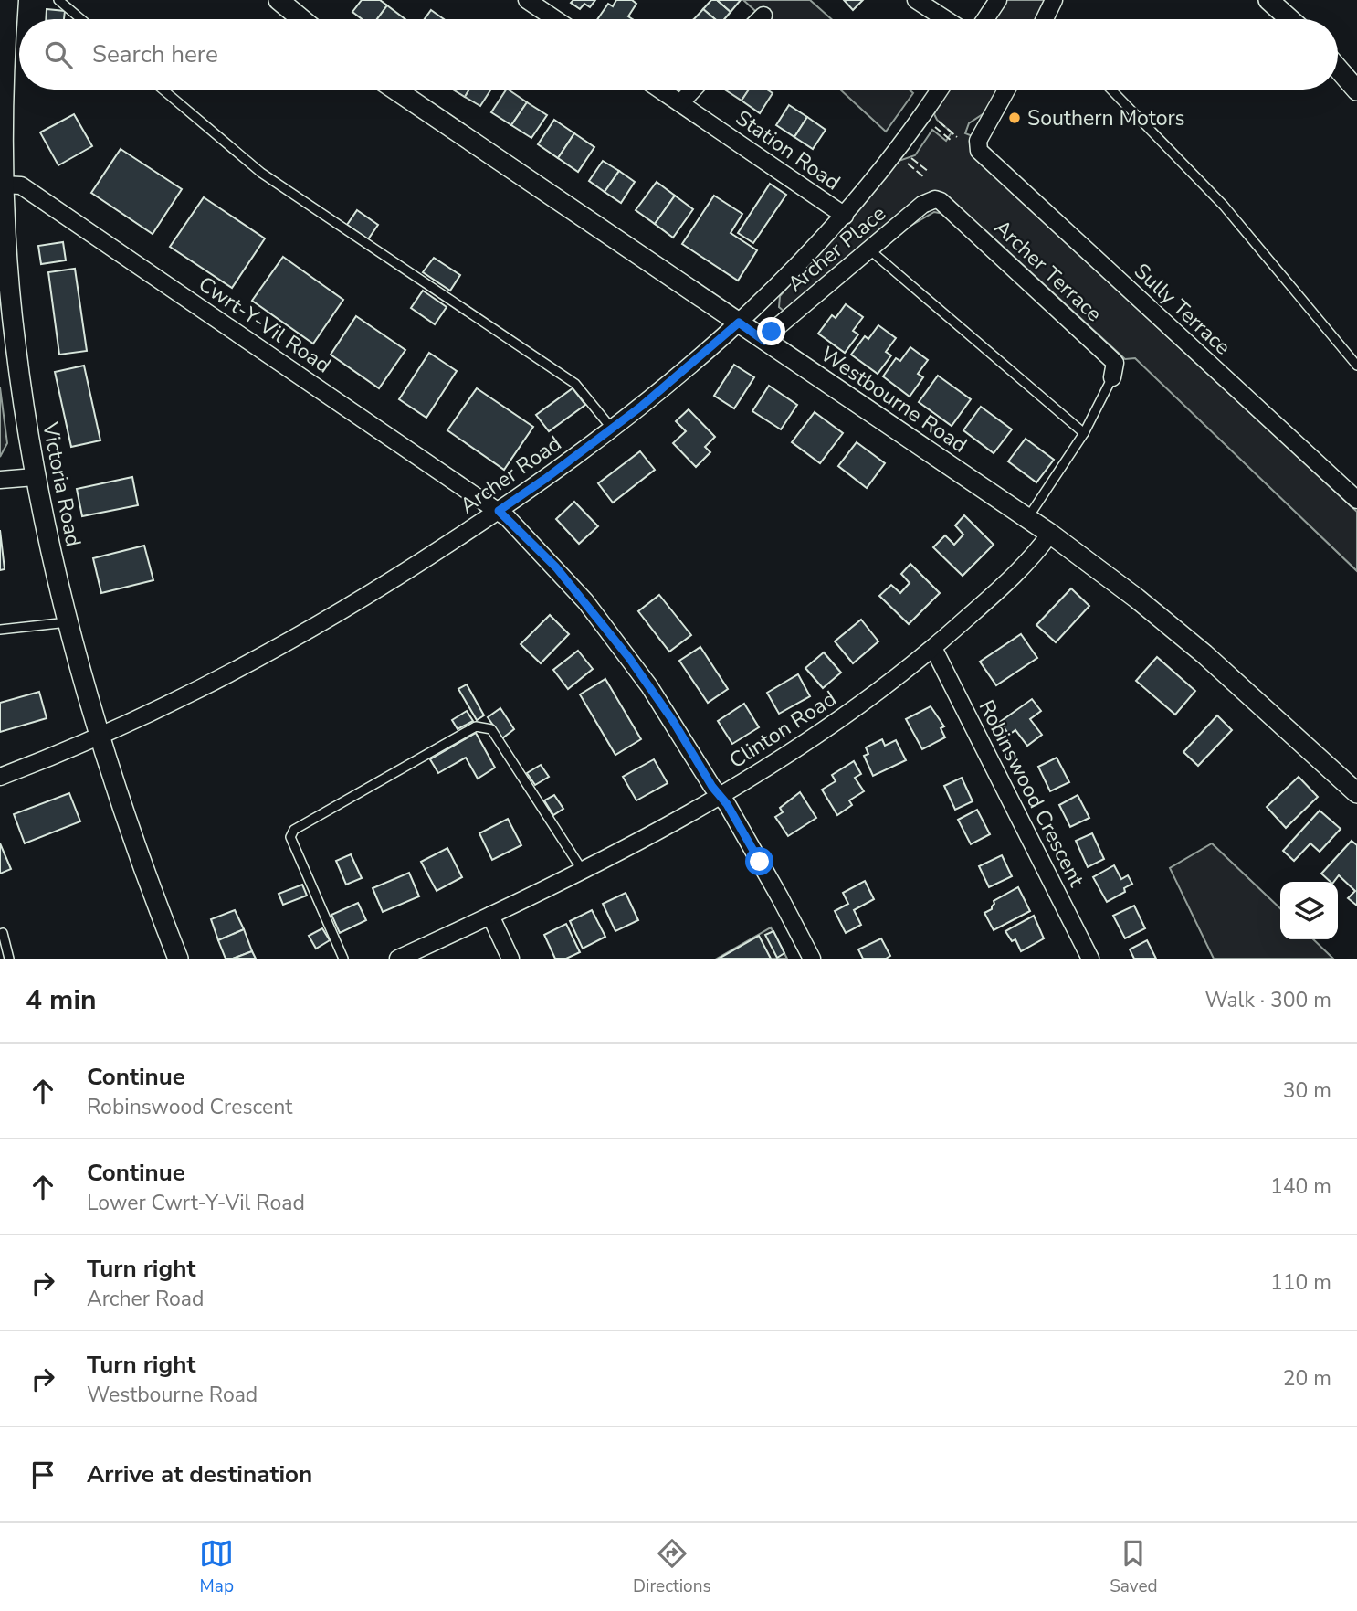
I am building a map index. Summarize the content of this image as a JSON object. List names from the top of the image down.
{
  "streets": {
    "street": [
      "Station Road",
      "Archer Place",
      "Archer Terrace",
      "Sully Terrace",
      "Cwrt-Y-Vil Road",
      "Westbourne Road",
      "Archer Road",
      "Victoria Road",
      "Clinton Road",
      "Robinswood Crescent"
    ]
  },
  "crossings": [
    ["Station Road", "Archer Road"],
    ["Archer Place", "Archer Terrace"],
    ["Archer Place", "Westbourne Road"],
    ["Cwrt-Y-Vil Road", "Archer Road"],
    ["Cwrt-Y-Vil Road", "Victoria Road"],
    ["Cwrt-Y-Vil Road", "Clinton Road"],
    ["Westbourne Road", "Archer Road"],
    ["Westbourne Road", "Clinton Road"],
    ["Archer Road", "Victoria Road"],
    ["Clinton Road", "Robinswood Crescent"]
  ],
  "places": ["Southern Motors"],
  "page": {
    "search": "Search here",
    "heading": ["4 min", "Walk · 300 m"],
    "list": [
      ["Continue", "Robinswood Crescent", "30 m"],
      ["Continue", "Lower Cwrt-Y-Vil Road", "140 m"],
      ["Turn right", "Archer Road", "110 m"],
      ["Turn right", "Westbourne Road", "20 m"],
      "Arrive at destination"
    ],
    "nav": ["Map", "Directions", "Saved"]
  }
}
